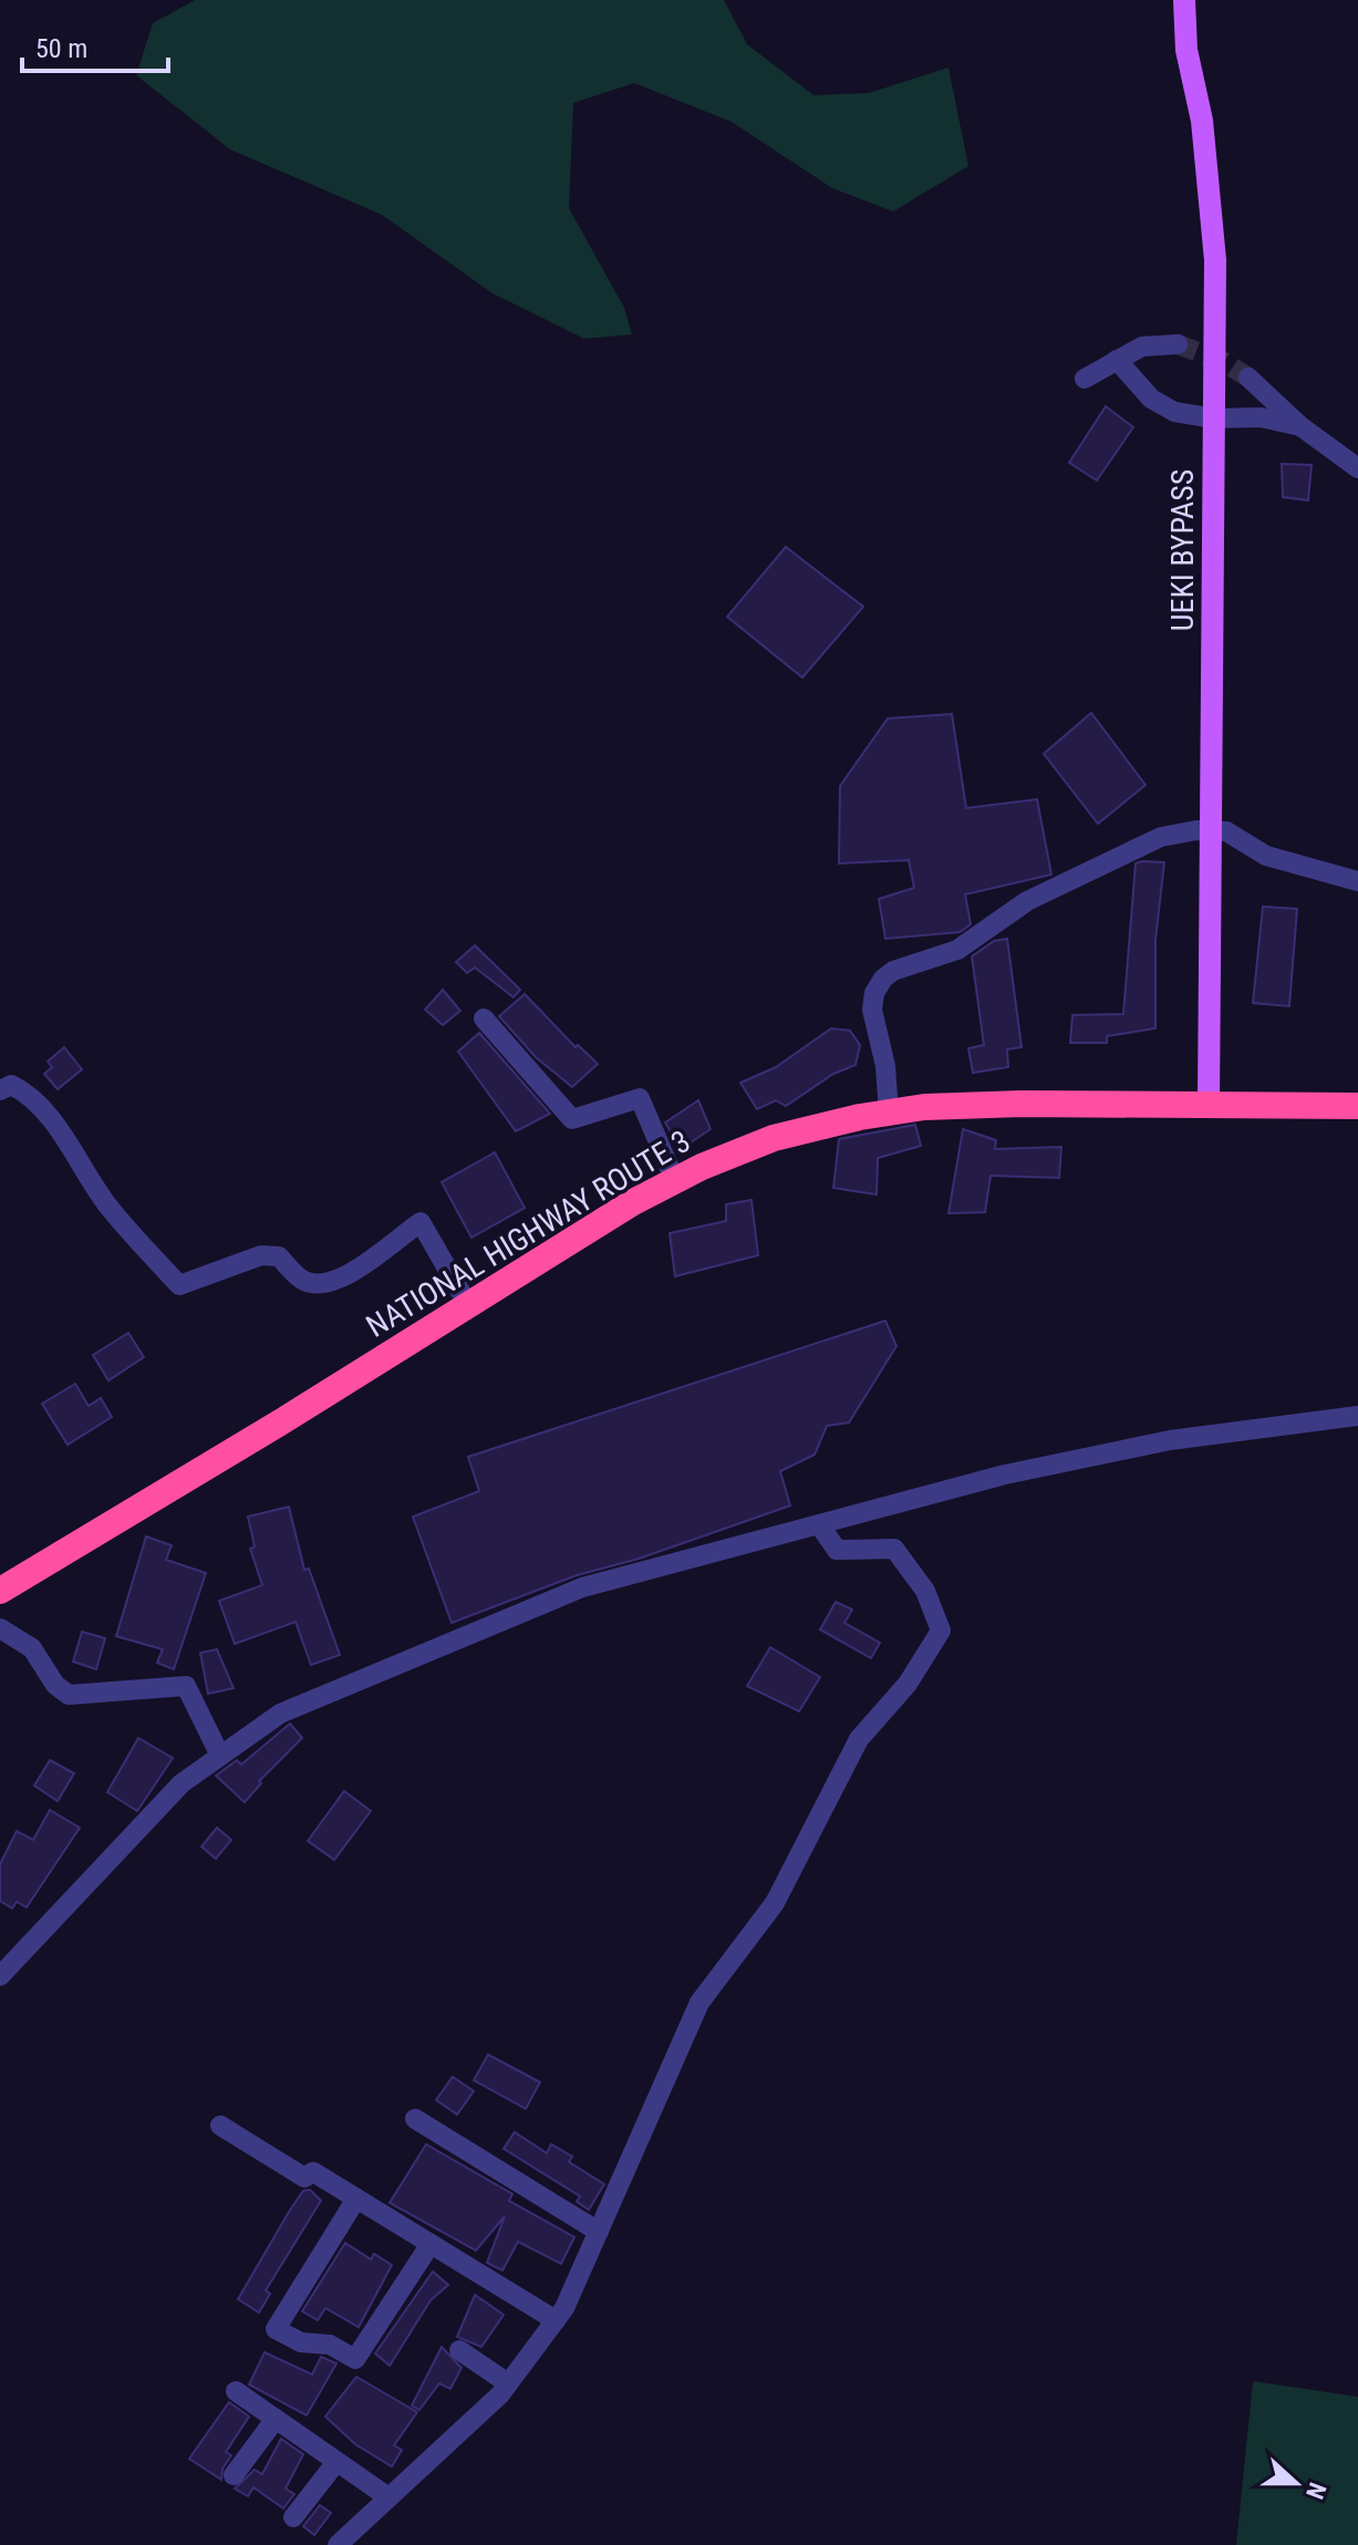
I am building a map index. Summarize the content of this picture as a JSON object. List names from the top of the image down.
{
  "streets": {
    "highway": ["NATIONAL HIGHWAY ROUTE 3"],
    "main road": ["UEKI BYPASS"]
  },
  "crossings": [
    ["UEKI BYPASS", "NATIONAL HIGHWAY ROUTE 3"]
  ],
  "scale_bar": "50 m",
  "north": "right"
}
